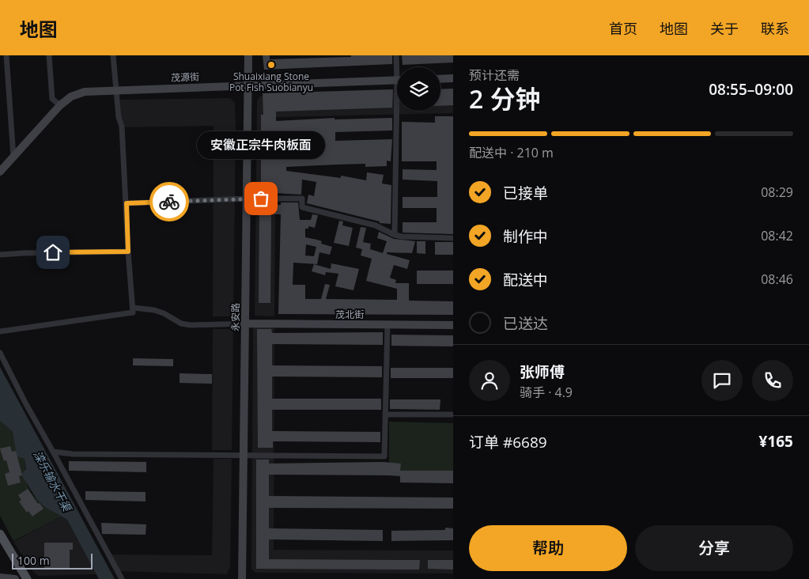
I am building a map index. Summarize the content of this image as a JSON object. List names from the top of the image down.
{
  "streets": {
    "street": ["茂源街", "茂北街", "永安路"]
  },
  "crossings": [
    ["茂源街", "永安路"],
    ["茂北街", "永安路"]
  ],
  "water": ["滦乐输水干渠"],
  "places": ["Shuaixiang Stone Pot Fish Suobianyu", "安徽正宗牛肉板面"],
  "scale_bar": "100 m",
  "page": {
    "header": "地图",
    "nav": [
      "首页",
      "地图",
      "关于",
      "联系"
    ],
    "heading": ["2 分钟", "预计还需", "08:55–09:00"],
    "panel": [
      "张师傅",
      "骑手 · 4.9",
      "订单 #6689",
      "¥165"
    ],
    "bar": "配送中 · 210 m",
    "bubble": "安徽正宗牛肉板面",
    "list": [
      ["已接单", "08:29"],
      ["制作中", "08:42"],
      ["配送中", "08:46"],
      "已送达"
    ],
    "buttons": ["帮助", "分享"],
    "scale": "100 m"
  }
}
